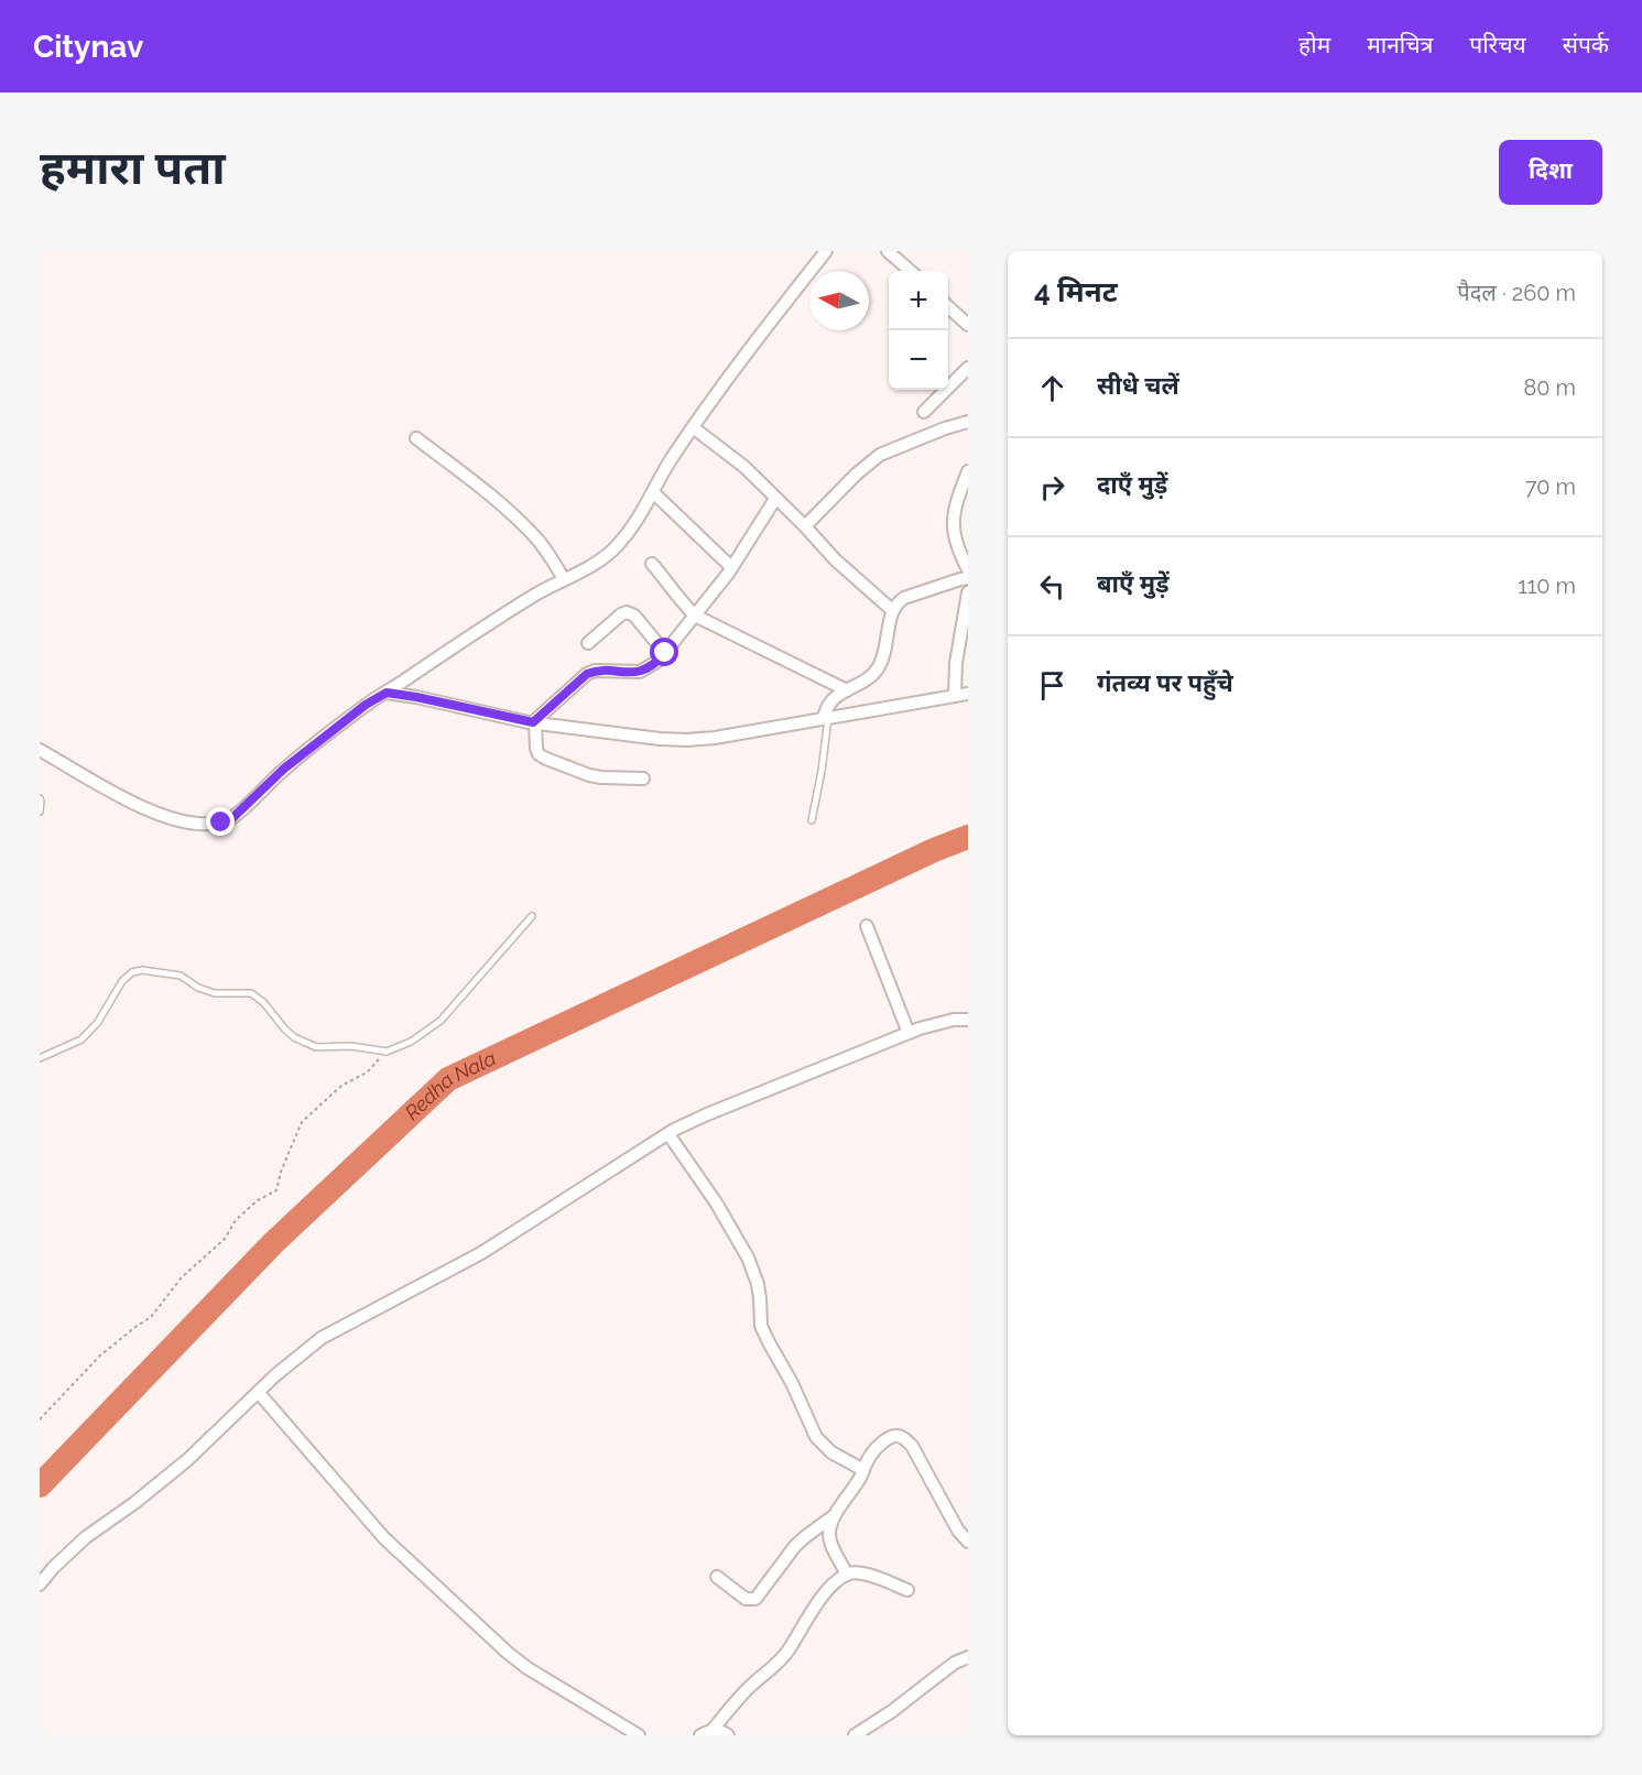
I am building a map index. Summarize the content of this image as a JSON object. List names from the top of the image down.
{
  "water": ["Redha Nala"],
  "north": "left",
  "page": {
    "header": "Citynav",
    "nav": [
      "होम",
      "मानचित्र",
      "परिचय",
      "संपर्क"
    ],
    "buttons": "दिशा",
    "title": "हमारा पता",
    "heading": ["4 मिनट", "पैदल · 260 m"],
    "map_buttons": ["+", "−"],
    "list": [
      ["सीधे चलें", "80 m"],
      ["दाएँ मुड़ें", "70 m"],
      ["बाएँ मुड़ें", "110 m"],
      "गंतव्य पर पहुँचे"
    ]
  }
}
